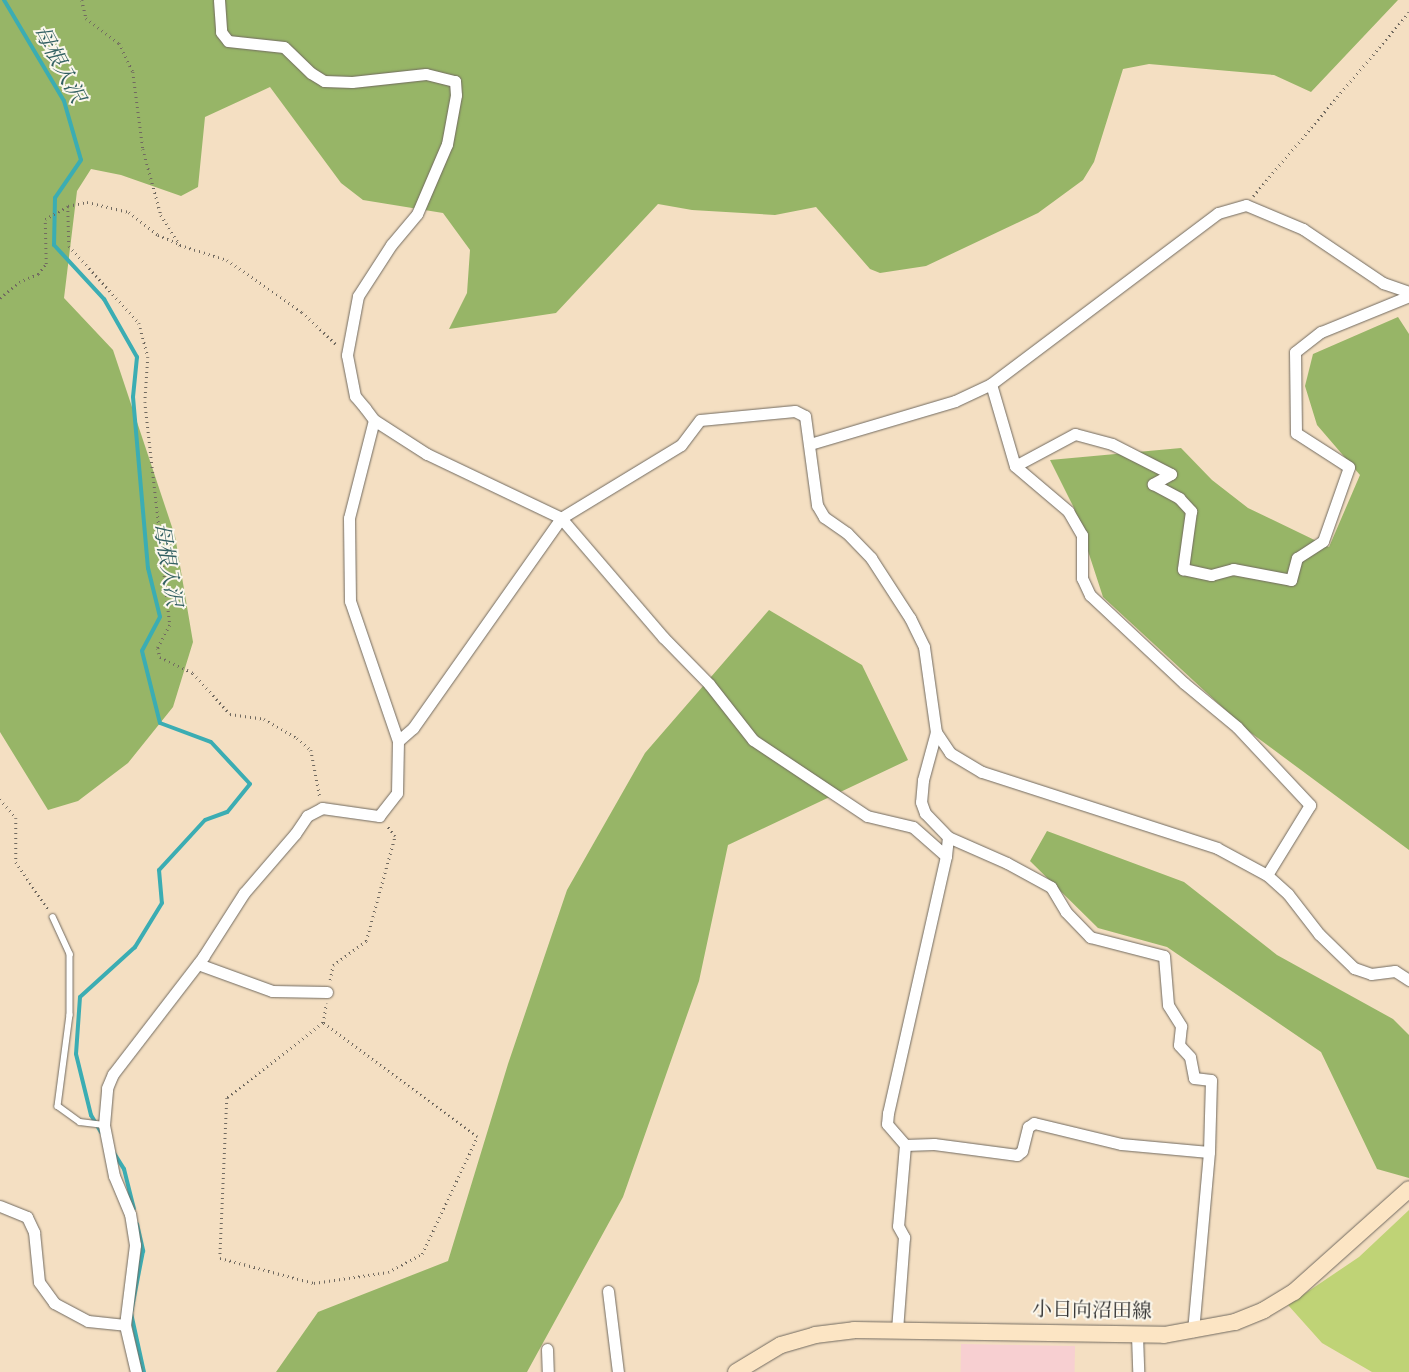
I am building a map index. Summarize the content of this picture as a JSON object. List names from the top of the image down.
{
  "streets": {
    "main road": ["小日向沼田線"]
  },
  "water": ["母根入沢"]
}
